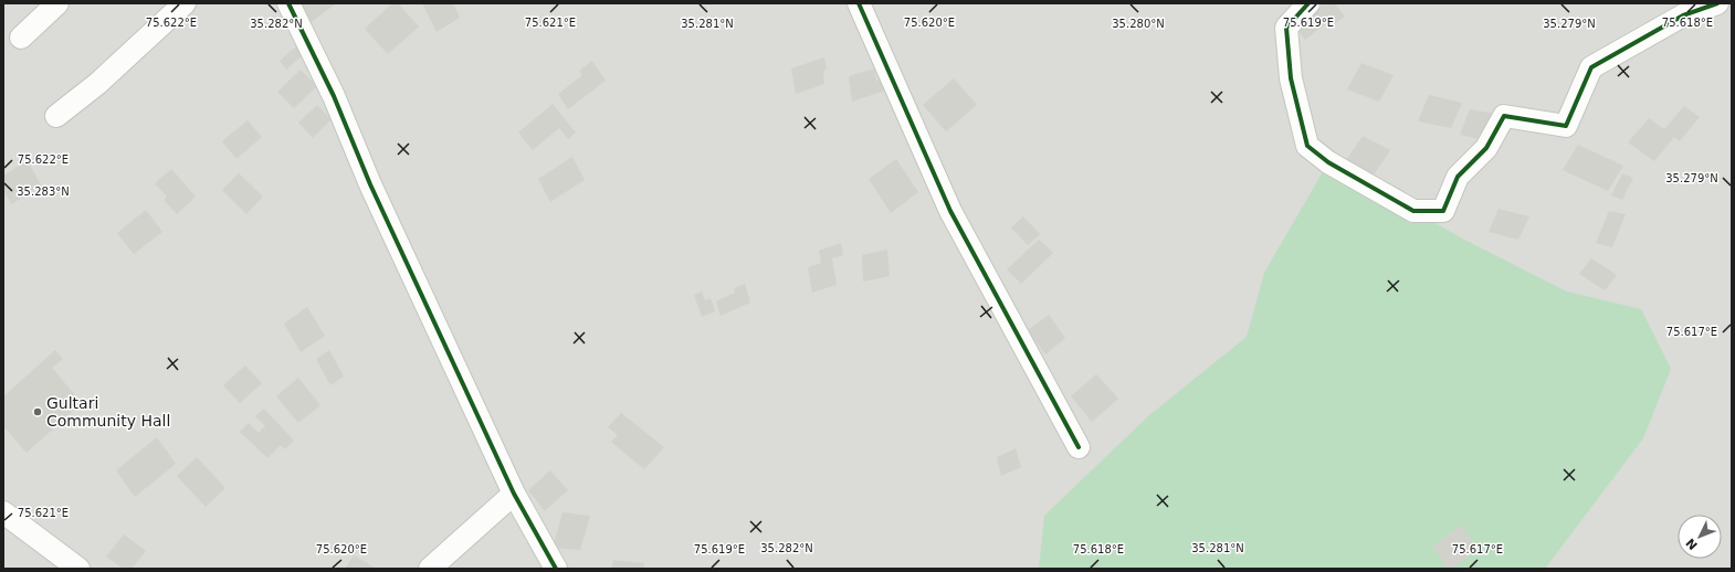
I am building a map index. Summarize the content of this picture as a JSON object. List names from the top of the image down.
{
  "places": ["Gultari Community Hall"],
  "north": "bottom left",
  "coordinates": [
    "75.622°E",
    "75.621°E",
    "75.620°E",
    "75.619°E",
    "75.618°E",
    "35.282°N",
    "35.280°N",
    "35.281°N",
    "35.279°N",
    "35.283°N",
    "75.617°E"
  ]
}
